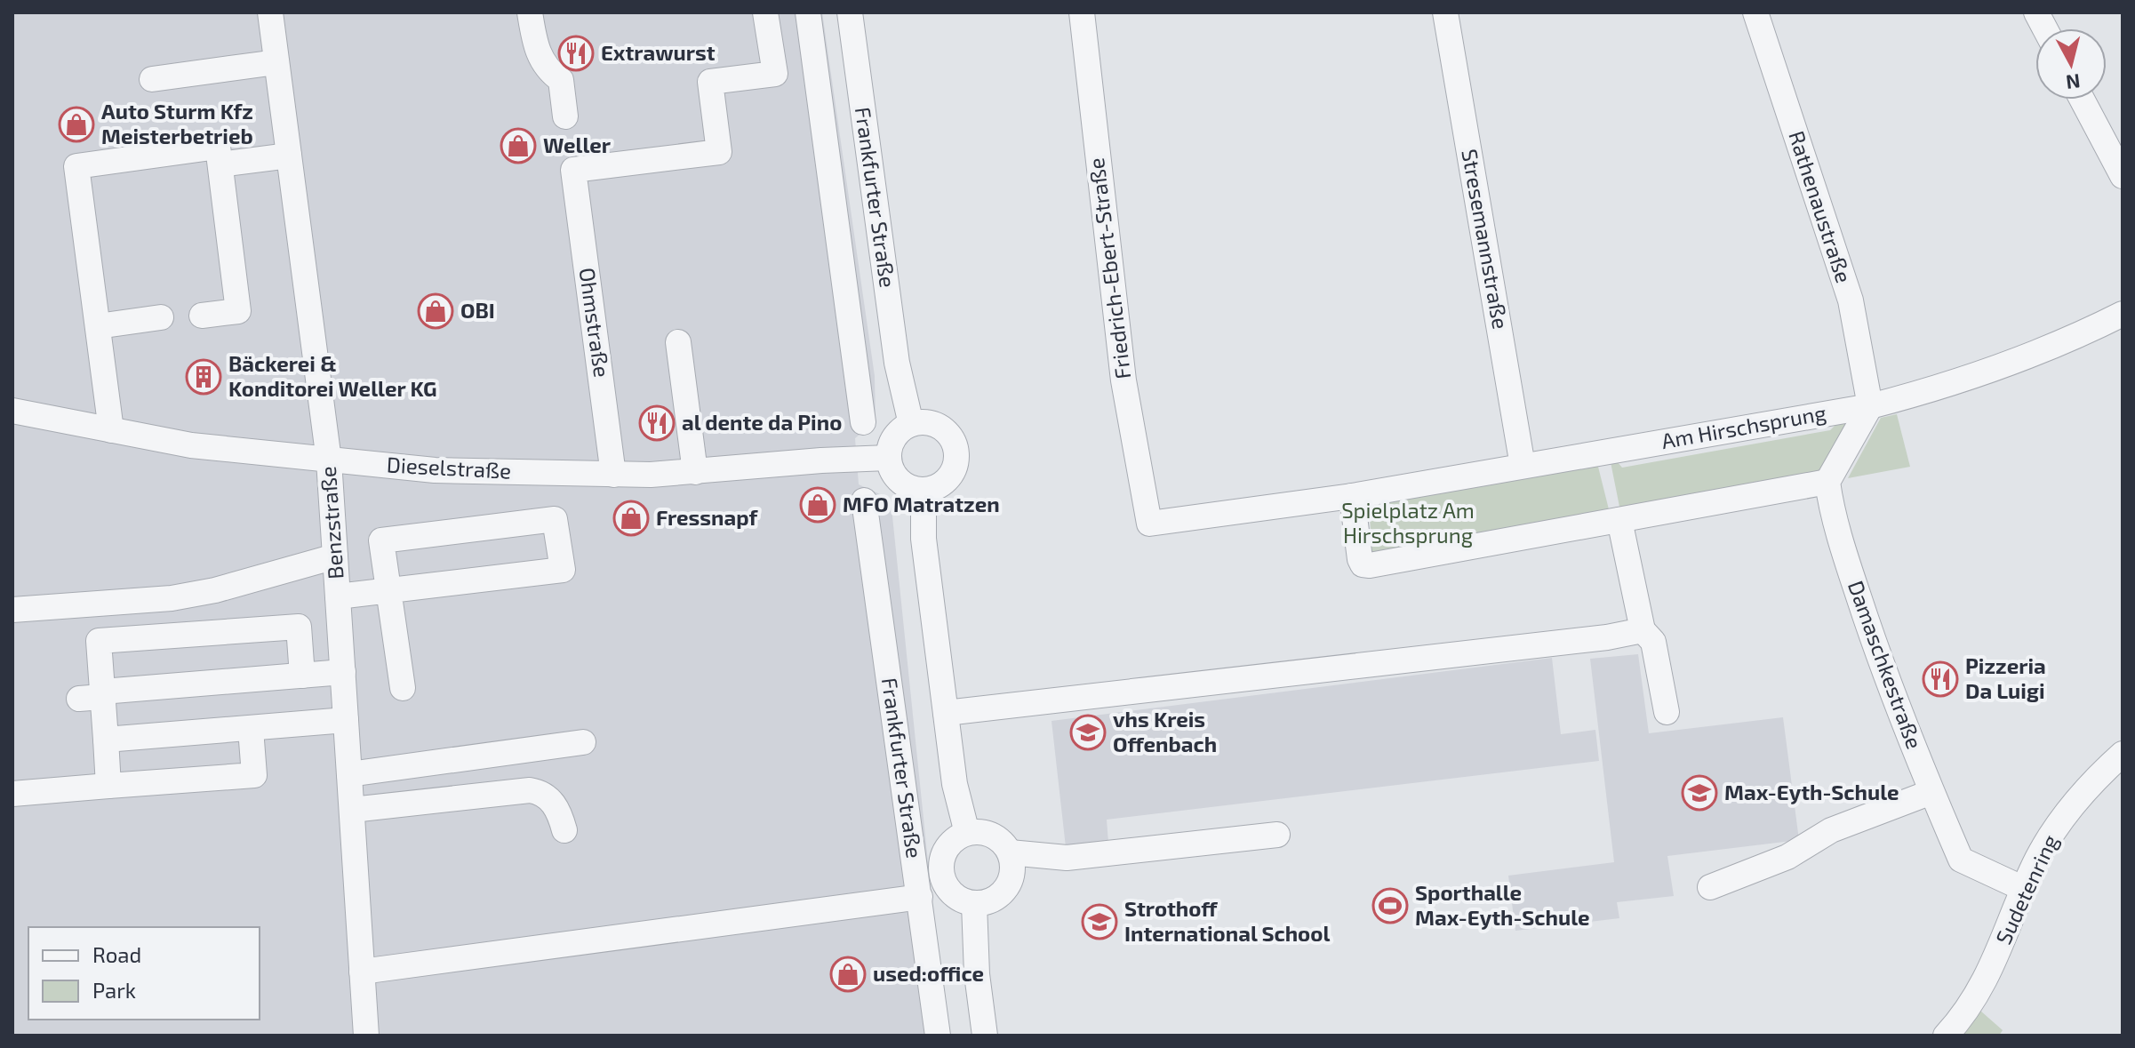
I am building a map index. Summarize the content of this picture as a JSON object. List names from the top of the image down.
{
  "streets": {
    "street": [
      "Frankfurter Straße",
      "Rathenaustraße",
      "Stresemannstraße",
      "Friedrich-Ebert-Straße",
      "Ohmstraße",
      "Am Hirschsprung",
      "Dieselstraße",
      "Benzstraße",
      "Damaschkestraße",
      "Sudetenring"
    ]
  },
  "crossings": [
    ["Frankfurter Straße", "Dieselstraße"],
    ["Rathenaustraße", "Am Hirschsprung"],
    ["Stresemannstraße", "Am Hirschsprung"],
    ["Friedrich-Ebert-Straße", "Am Hirschsprung"],
    ["Ohmstraße", "Dieselstraße"],
    ["Dieselstraße", "Benzstraße"],
    ["Damaschkestraße", "Sudetenring"]
  ],
  "parks": ["Spielplatz Am Hirschsprung"],
  "places": {
    "restaurant": ["Extrawurst", "al dente da Pino", "Pizzeria Da Luigi"],
    "shop": [
      "Auto Sturm Kfz Meisterbetrieb",
      "Weller",
      "OBI",
      "MFO Matratzen",
      "Fressnapf",
      "used:office"
    ],
    "building": ["Bäckerei & Konditorei Weller KG"],
    "school or university": ["vhs Kreis Offenbach", "Max-Eyth-Schule", "Strothoff International School"],
    "sports": ["Sporthalle Max-Eyth-Schule"]
  },
  "legend": ["Road", "Park"],
  "north": "bottom"
}
